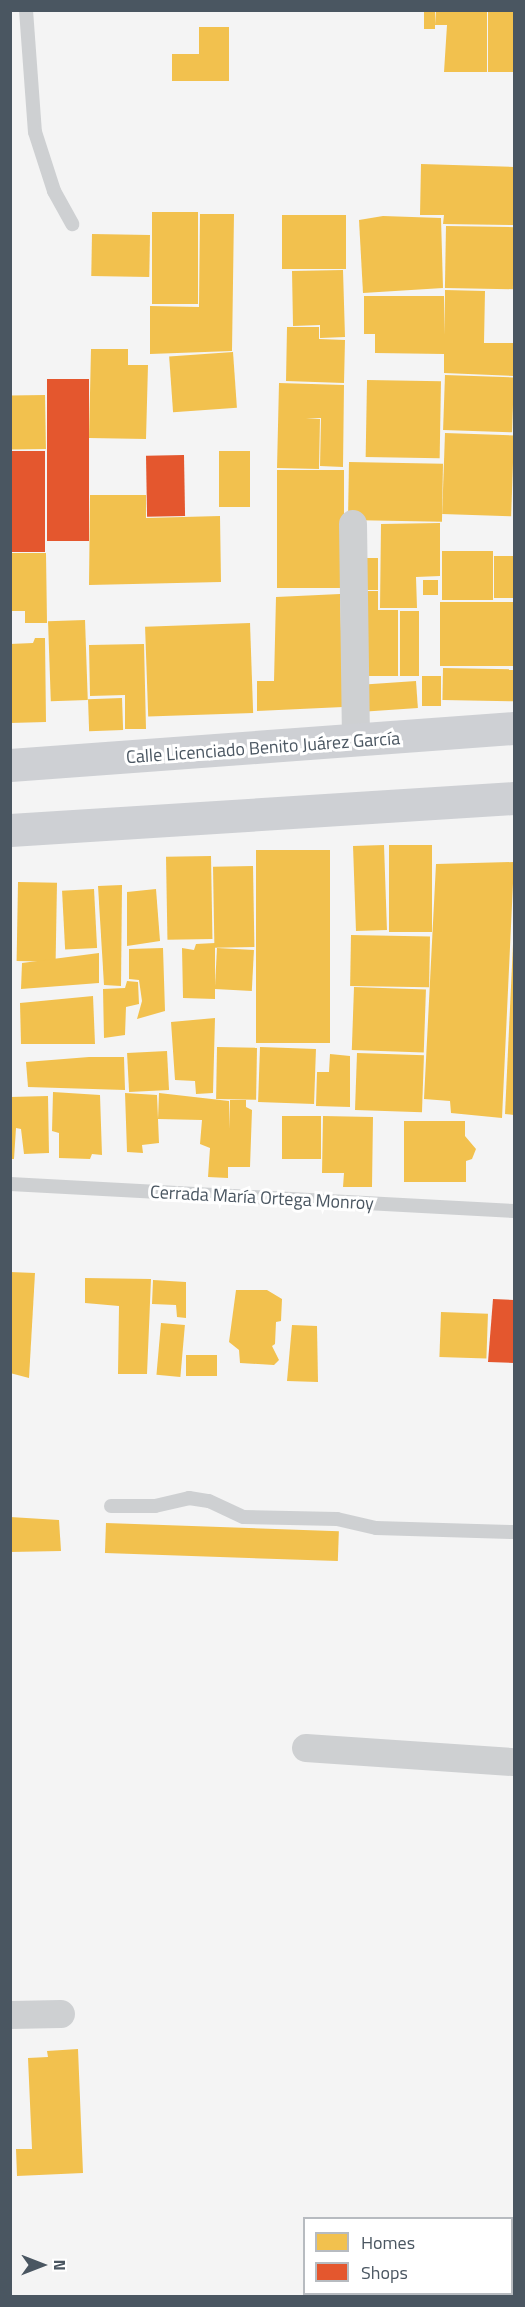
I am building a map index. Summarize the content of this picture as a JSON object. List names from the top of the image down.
{
  "streets": {
    "street": ["Calle Licenciado Benito Juárez García"],
    "lane": ["Cerrada María Ortega Monroy"]
  },
  "legend": ["Homes", "Shops"],
  "north": "right"
}
